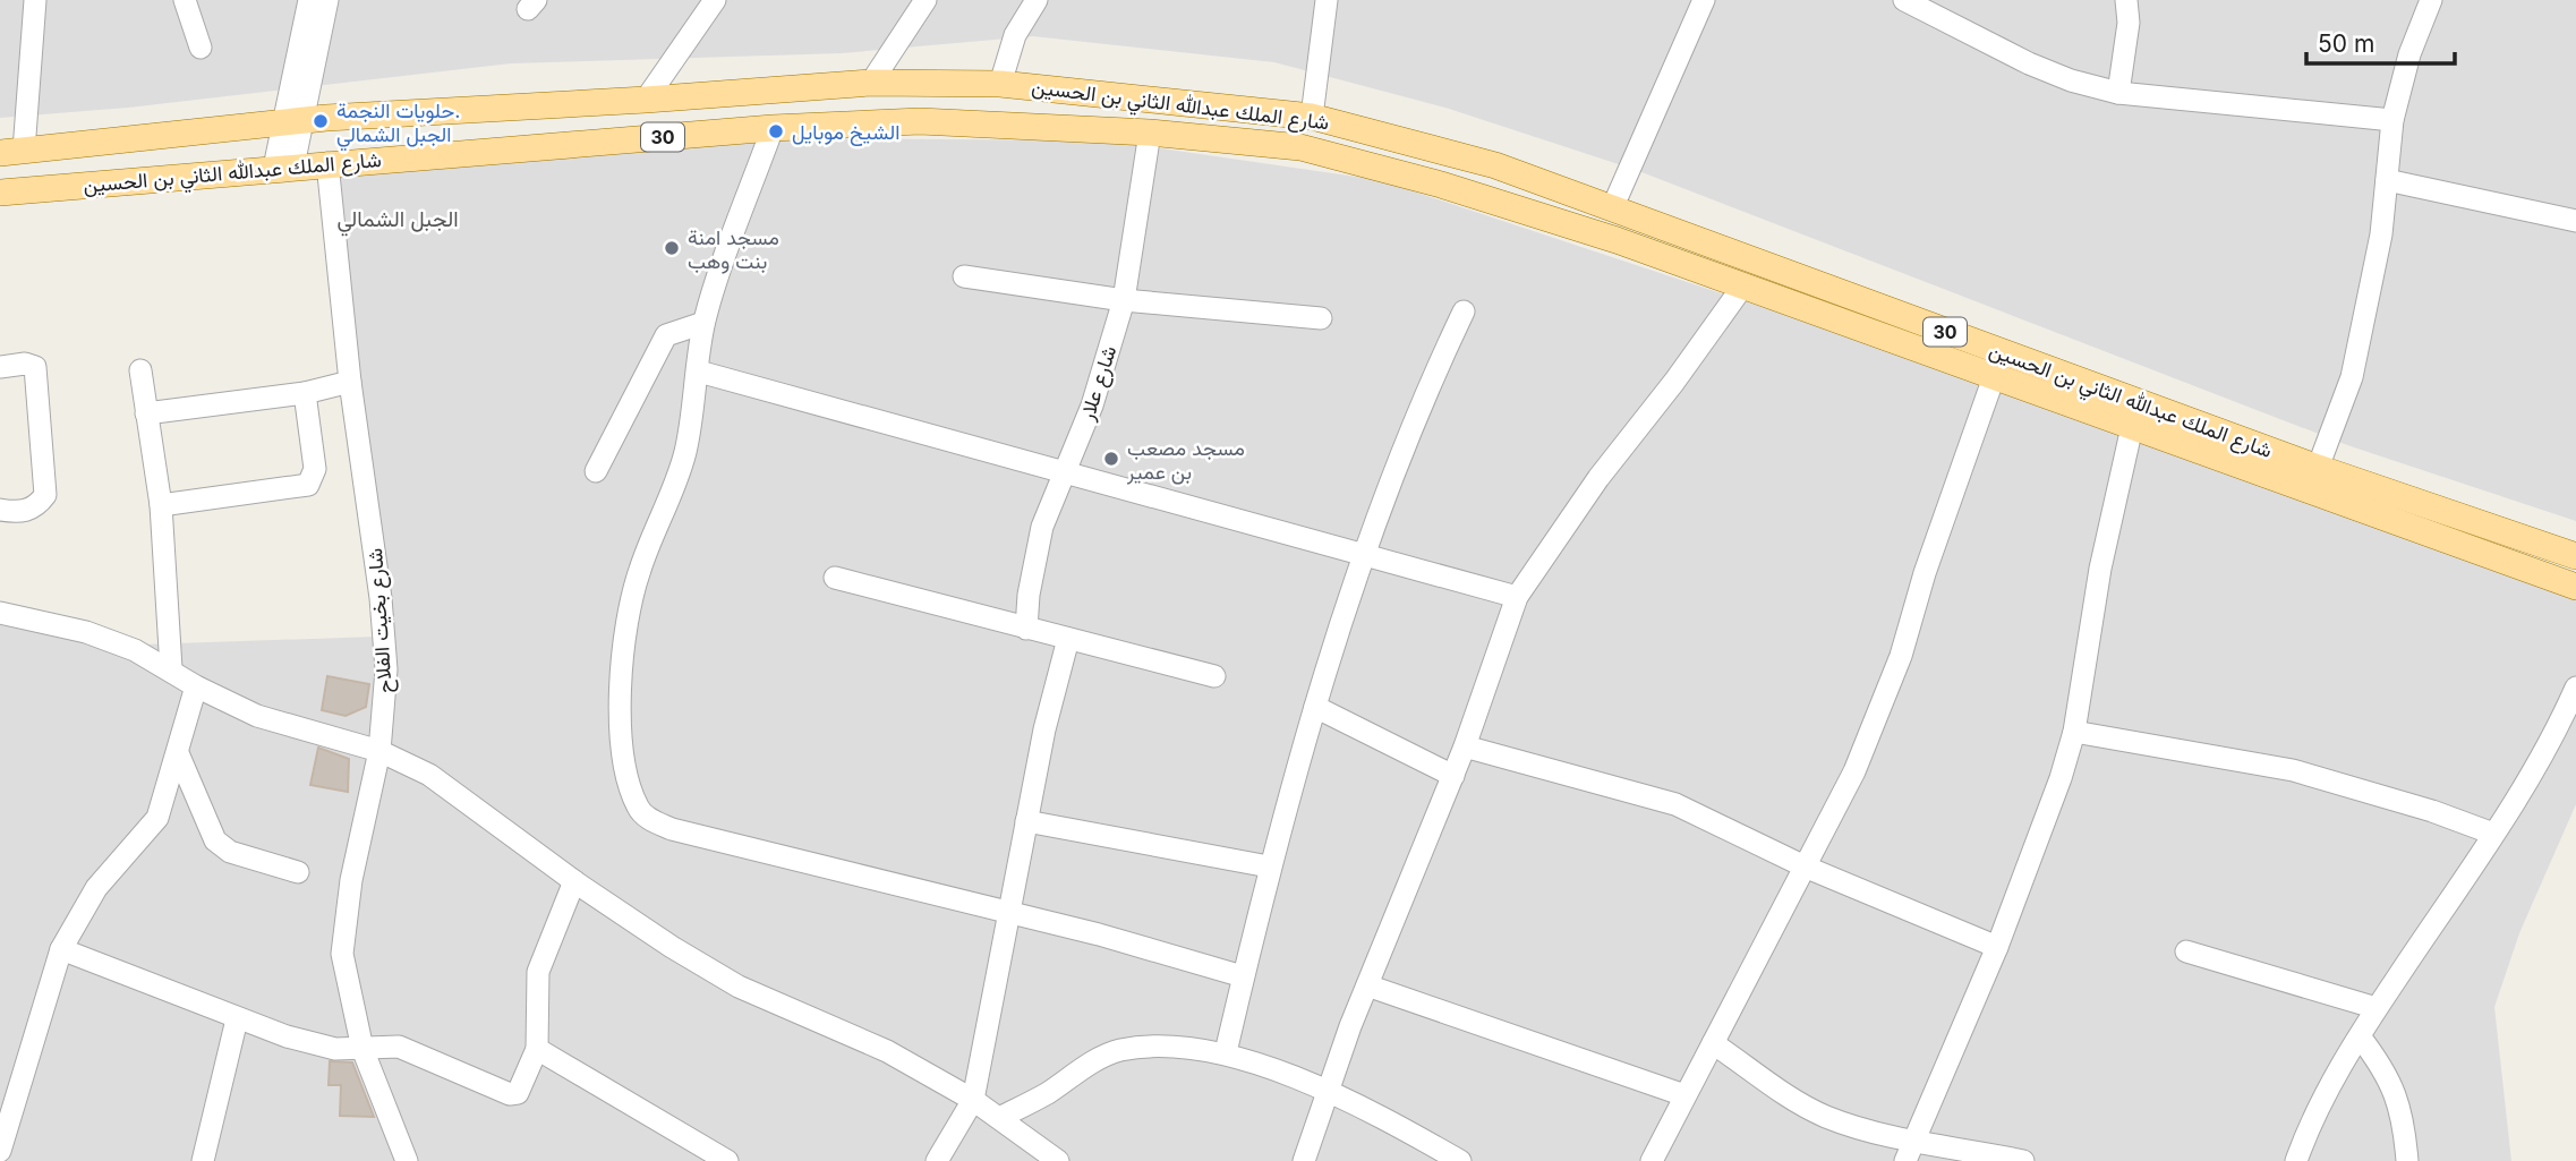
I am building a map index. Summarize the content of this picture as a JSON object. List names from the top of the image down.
{
  "streets": {
    "main road": ["شارع الملك عبدالله الثاني بن الحسين", "30"],
    "street": ["شارع علار", "شارع بخيت الفلاح"]
  },
  "crossings": [
    ["شارع الملك عبدالله الثاني بن الحسين", "شارع علار"],
    ["شارع الملك عبدالله الثاني بن الحسين", "شارع بخيت الفلاح"]
  ],
  "districts": ["الجبل الشمالي"],
  "places": [
    "حلويات النجمة. الجبل الشمالي",
    "الشيخ موبايل",
    "مسجد امنة بنت وهب",
    "مسجد مصعب بن عمير"
  ],
  "scale_bar": "50 m"
}
